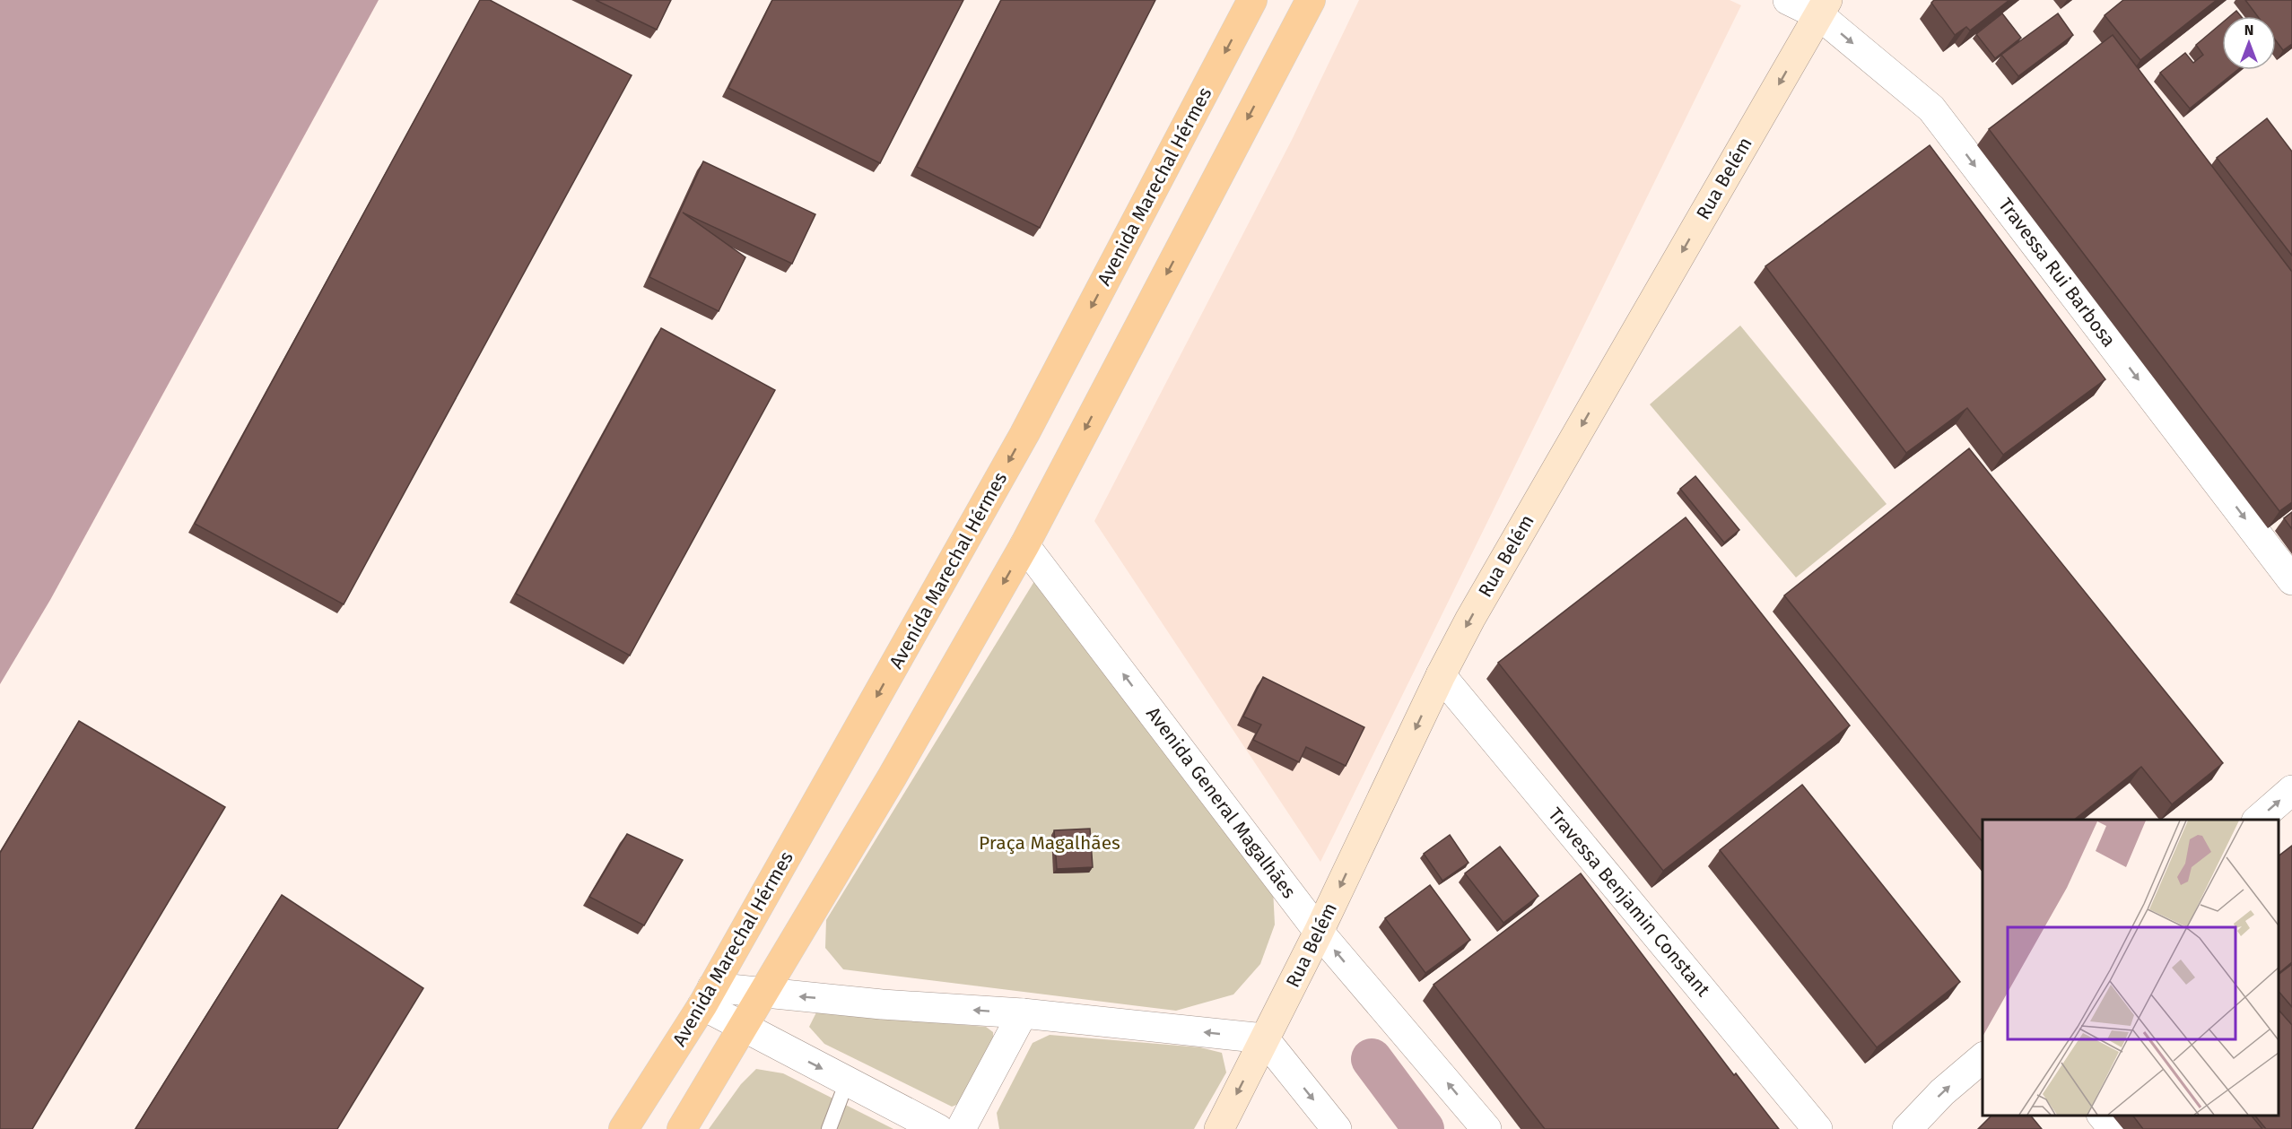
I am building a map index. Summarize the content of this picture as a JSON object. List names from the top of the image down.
{
  "streets": {
    "main road": ["Avenida Marechal Hérmes"],
    "street": [
      "Rua Belém",
      "Travessa Rui Barbosa",
      "Avenida General Magalhães",
      "Travessa Benjamin Constant"
    ]
  },
  "crossings": [
    ["Rua Belém", "Travessa Rui Barbosa"],
    ["Rua Belém", "Avenida General Magalhães"],
    ["Rua Belém", "Travessa Benjamin Constant"]
  ],
  "one_way": ["Rua Belém", "Travessa Rui Barbosa", "Avenida General Magalhães"],
  "parks": ["Praça Magalhães"],
  "north": "top"
}
